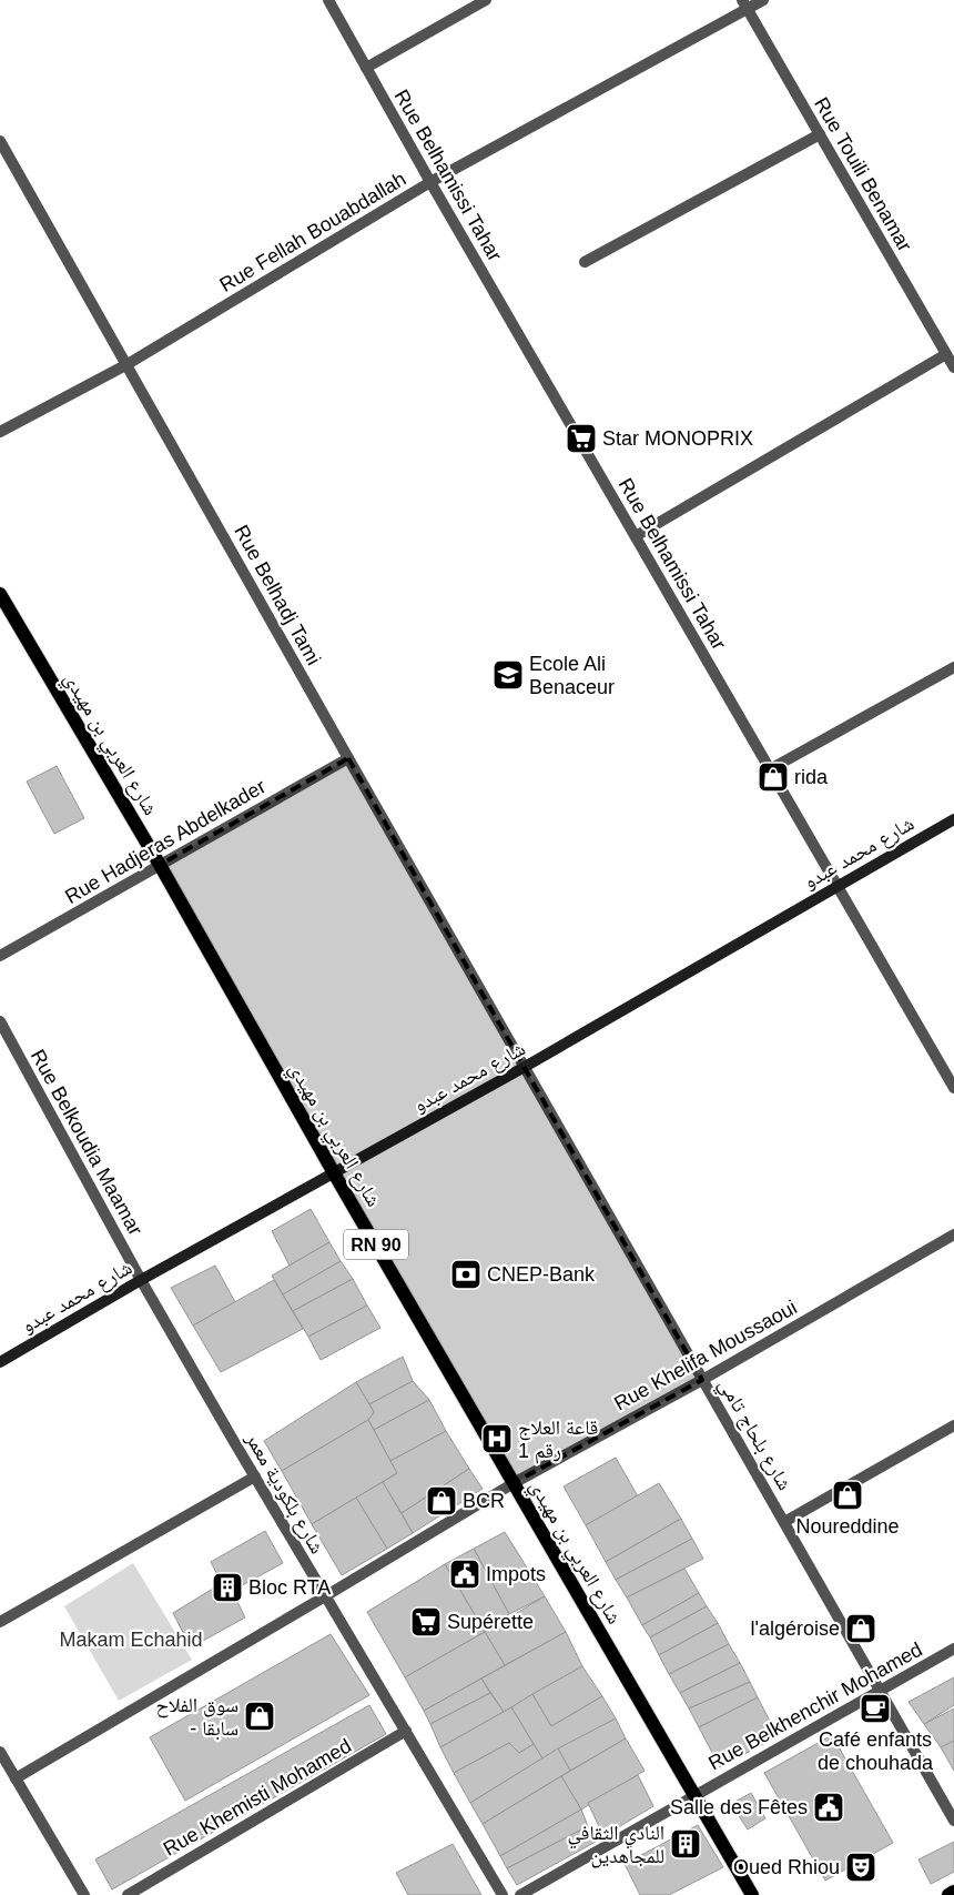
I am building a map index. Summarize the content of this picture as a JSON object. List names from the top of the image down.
{
  "streets": {
    "main road": ["شارع العربي بن مهيدي", "RN 90"],
    "street": [
      "Rue Touili Benamar",
      "Rue Belhamissi Tahar",
      "Rue Fellah Bouabdallah",
      "Rue Belhadj Tami",
      "Rue Hadjeras Abdelkader",
      "شارع محمد عبدو",
      "Rue Belkoudia Maamar",
      "Rue Khelifa Moussaoui",
      "شارع بلحاج تامي",
      "شارع بلكودية معمر",
      "Rue Belkhenchir Mohamed",
      "Rue Khemisti Mohamed"
    ]
  },
  "crossings": [
    ["Rue Touili Benamar", "Rue Fellah Bouabdallah"],
    ["Rue Belhamissi Tahar", "Rue Fellah Bouabdallah"],
    ["Rue Belhamissi Tahar", "شارع محمد عبدو"],
    ["Rue Fellah Bouabdallah", "Rue Belhadj Tami"],
    ["Rue Belhadj Tami", "Rue Hadjeras Abdelkader"],
    ["Rue Belhadj Tami", "شارع محمد عبدو"],
    ["Rue Belhadj Tami", "شارع بلحاج تامي"],
    ["شارع العربي بن مهيدي", "Rue Hadjeras Abdelkader"],
    ["شارع العربي بن مهيدي", "شارع محمد عبدو"],
    ["شارع العربي بن مهيدي", "Rue Khelifa Moussaoui"],
    ["شارع العربي بن مهيدي", "Rue Belkhenchir Mohamed"],
    ["شارع محمد عبدو", "Rue Belkoudia Maamar"],
    ["شارع محمد عبدو", "شارع بلحاج تامي"],
    ["شارع محمد عبدو", "شارع بلكودية معمر"],
    ["Rue Belkoudia Maamar", "شارع بلكودية معمر"],
    ["Rue Khelifa Moussaoui", "شارع بلحاج تامي"],
    ["Rue Khelifa Moussaoui", "شارع بلكودية معمر"],
    ["شارع بلحاج تامي", "Rue Belkhenchir Mohamed"],
    ["شارع بلكودية معمر", "Rue Khemisti Mohamed"]
  ],
  "parks": ["Makam Echahid"],
  "places": {
    "supermarket": ["Star MONOPRIX", "Supérette"],
    "school or university": ["Ecole Ali Benaceur"],
    "shop": [
      "rida",
      "Noureddine",
      "BCR",
      "l'algéroise",
      "سوق الفلاح - سابقا"
    ],
    "bank": ["CNEP-Bank"],
    "hospital": ["قاعة العلاج رقم 1"],
    "public building": ["Impots", "Salle des Fêtes"],
    "building": ["Bloc RTA", "النادي الثقافي للمجاهدين"],
    "cafe": ["Café enfants de chouhada"],
    "theatre": ["Oued Rhiou"]
  }
}
